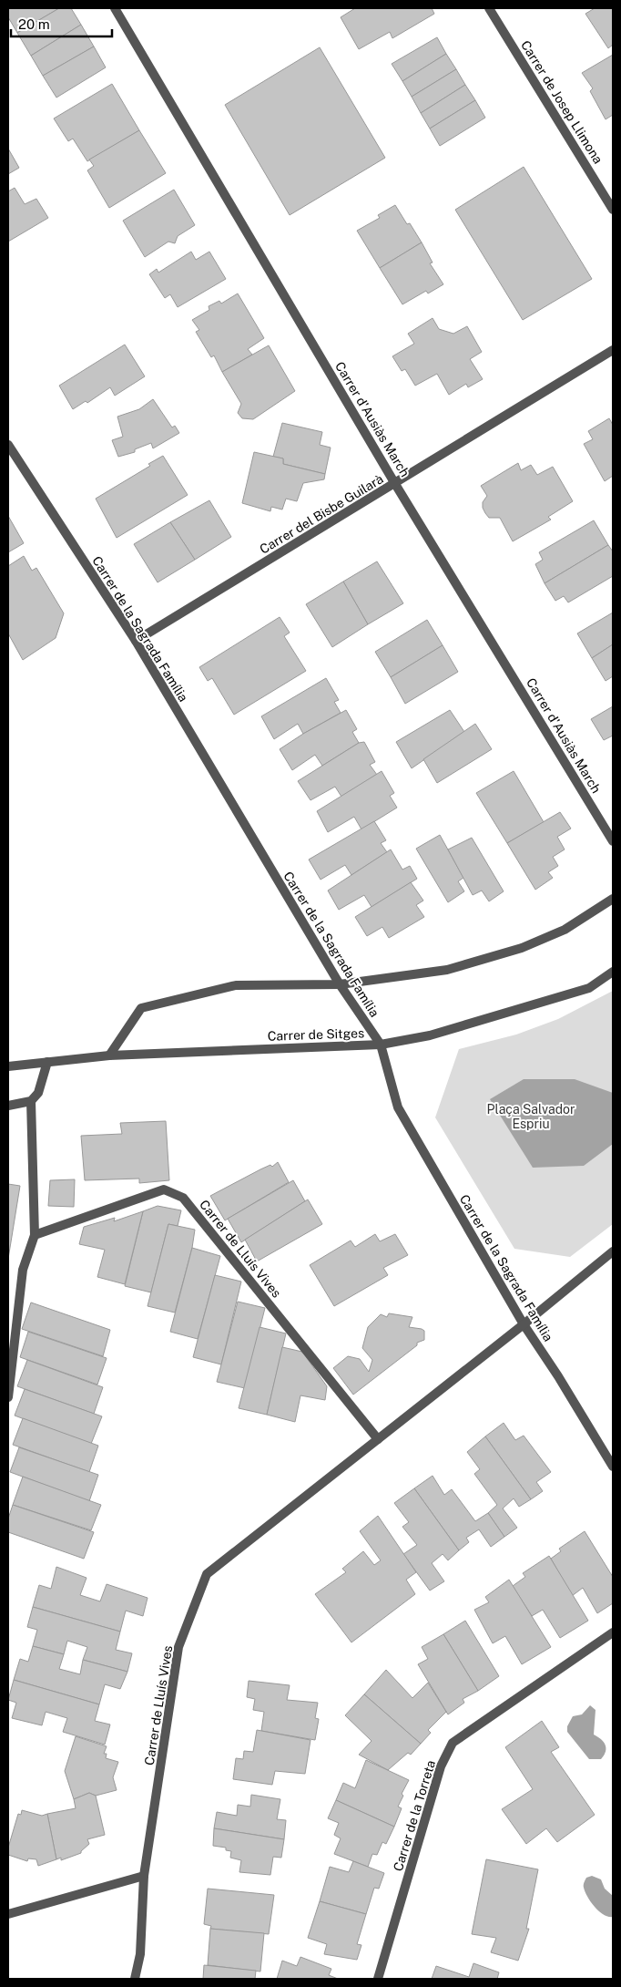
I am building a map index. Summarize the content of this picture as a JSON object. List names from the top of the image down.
{
  "streets": {
    "street": [
      "Carrer de Josep Llimona",
      "Carrer d'Ausiàs March",
      "Carrer del Bisbe Guilarà",
      "Carrer de la Sagrada Família",
      "Carrer de Sitges",
      "Carrer de Lluís Vives",
      "Carrer de la Torreta"
    ]
  },
  "crossings": [
    ["Carrer d'Ausiàs March", "Carrer del Bisbe Guilarà"],
    ["Carrer del Bisbe Guilarà", "Carrer de la Sagrada Família"],
    ["Carrer de la Sagrada Família", "Carrer de Sitges"],
    ["Carrer de la Sagrada Família", "Carrer de Lluís Vives"]
  ],
  "parks": ["Plaça Salvador Espriu"],
  "scale_bar": "20 m"
}
